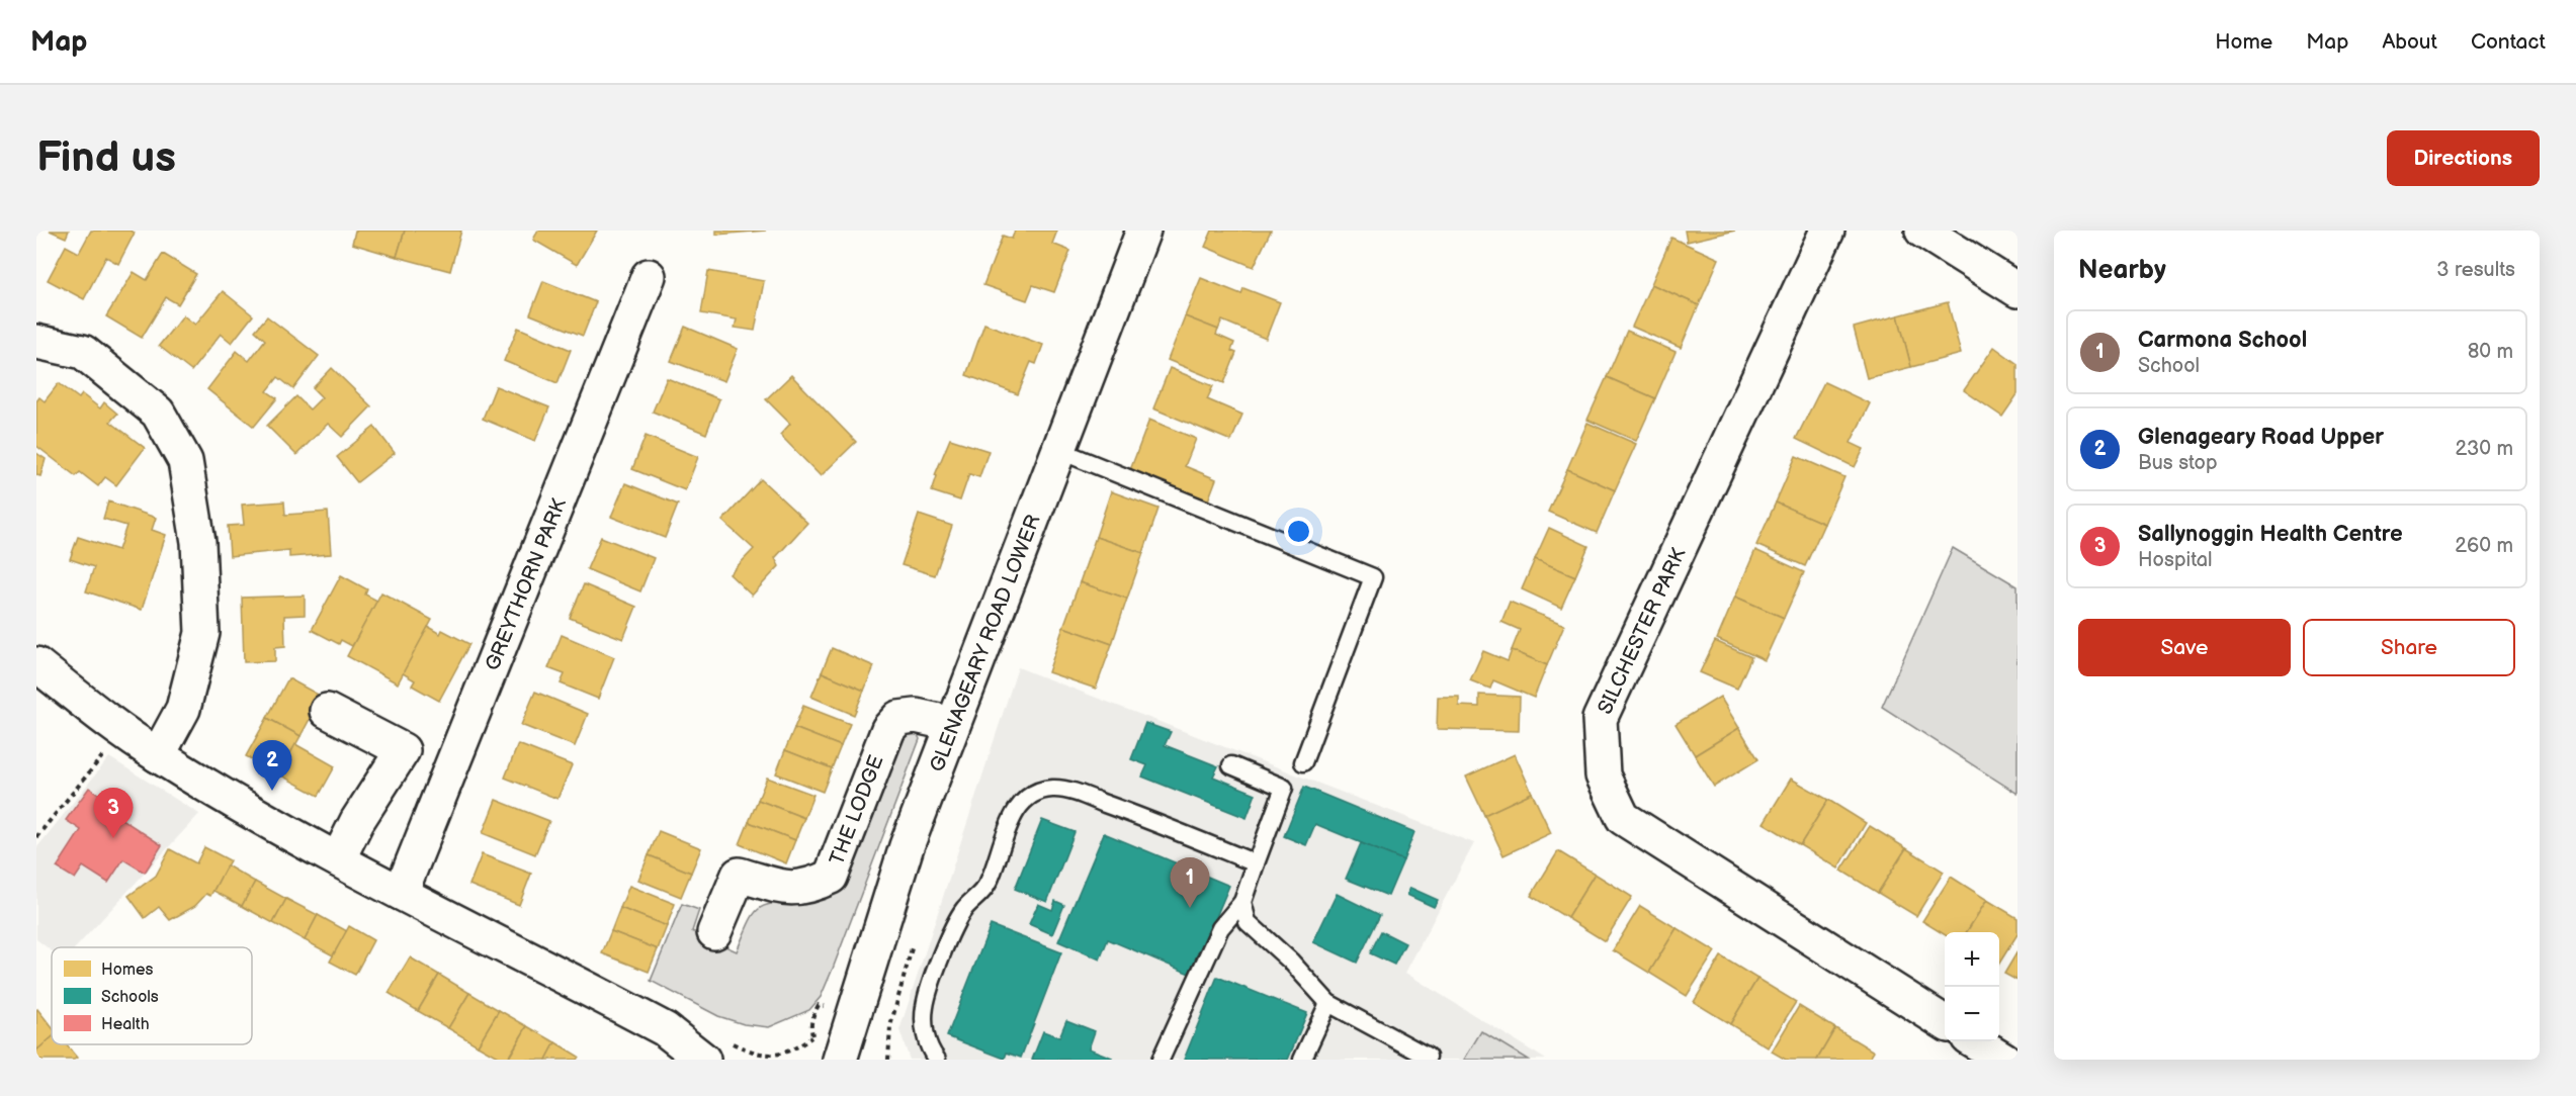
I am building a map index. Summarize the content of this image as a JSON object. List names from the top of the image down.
{
  "streets": {
    "street": [
      "GREYTHORN PARK",
      "SILCHESTER PARK",
      "GLENAGEARY ROAD LOWER",
      "THE LODGE"
    ]
  },
  "crossings": [
    ["GLENAGEARY ROAD LOWER", "THE LODGE"]
  ],
  "legend": ["Homes", "Schools", "Health"],
  "page": {
    "header": "Map",
    "nav": [
      "Home",
      "Map",
      "About",
      "Contact"
    ],
    "buttons": [
      "Directions",
      ["Save", "Share"]
    ],
    "title": "Find us",
    "heading": ["Nearby", "3 results"],
    "list": [
      {
        "mark": "1",
        "name": "Carmona School",
        "note": "School",
        "value": "80 m"
      },
      {
        "mark": "2",
        "name": "Glenageary Road Upper",
        "note": "Bus stop",
        "value": "230 m"
      },
      {
        "mark": "3",
        "name": "Sallynoggin Health Centre",
        "note": "Hospital",
        "value": "260 m"
      }
    ],
    "pins": ["2", "3", "1"],
    "map_buttons": ["+", "−"]
  }
}
